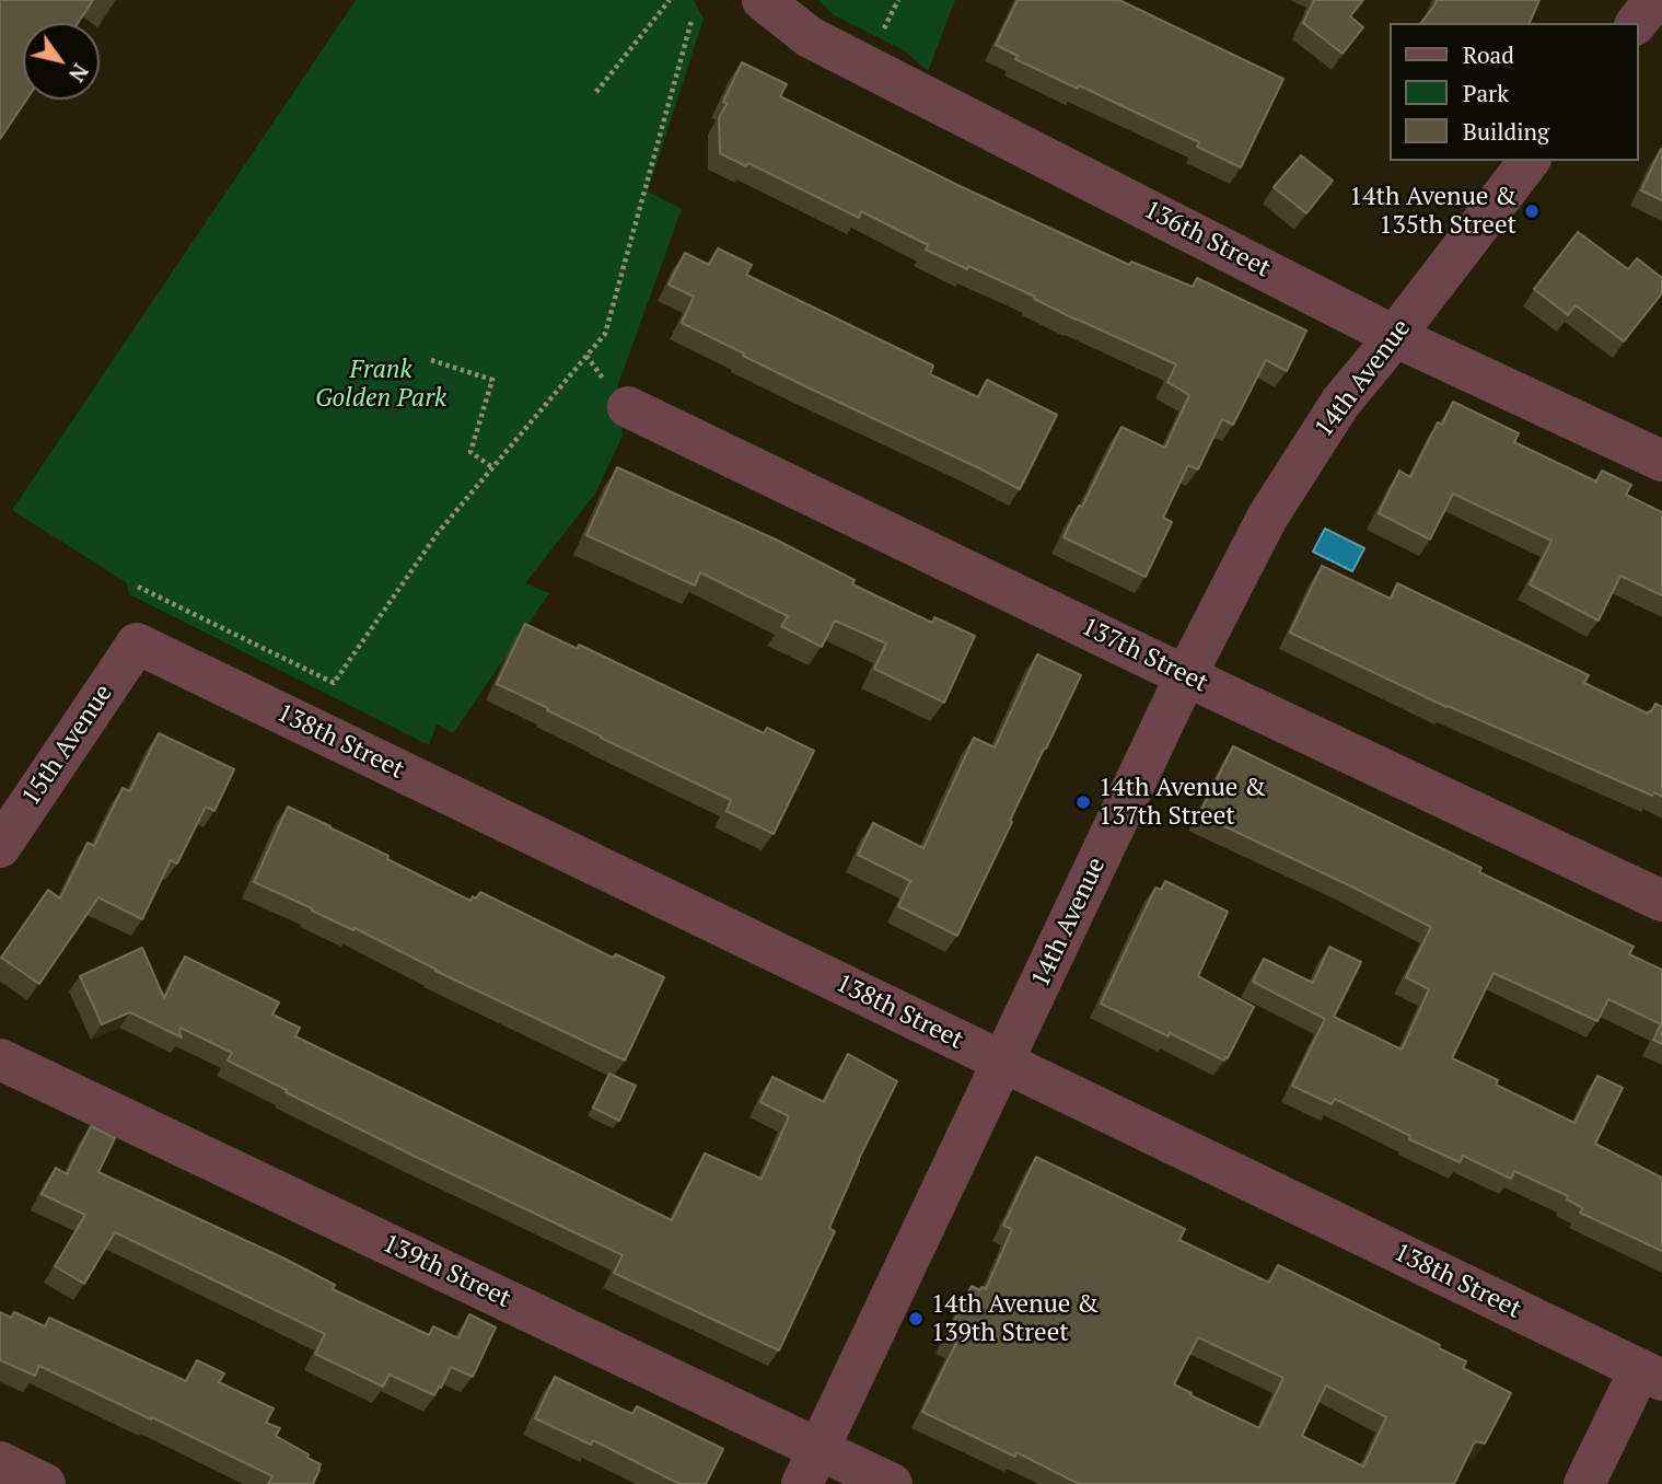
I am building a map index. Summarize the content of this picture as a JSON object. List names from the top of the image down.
{
  "streets": {
    "street": [
      "136th Street",
      "14th Avenue",
      "137th Street",
      "138th Street",
      "15th Avenue",
      "139th Street"
    ]
  },
  "crossings": [
    ["136th Street", "14th Avenue"],
    ["14th Avenue", "137th Street"],
    ["14th Avenue", "138th Street"],
    ["14th Avenue", "139th Street"],
    ["138th Street", "15th Avenue"]
  ],
  "parks": ["Frank Golden Park"],
  "places": ["14th Avenue & 135th Street", "14th Avenue & 137th Street", "14th Avenue & 139th Street"],
  "legend": ["Road", "Park", "Building"],
  "north": "bottom right"
}
